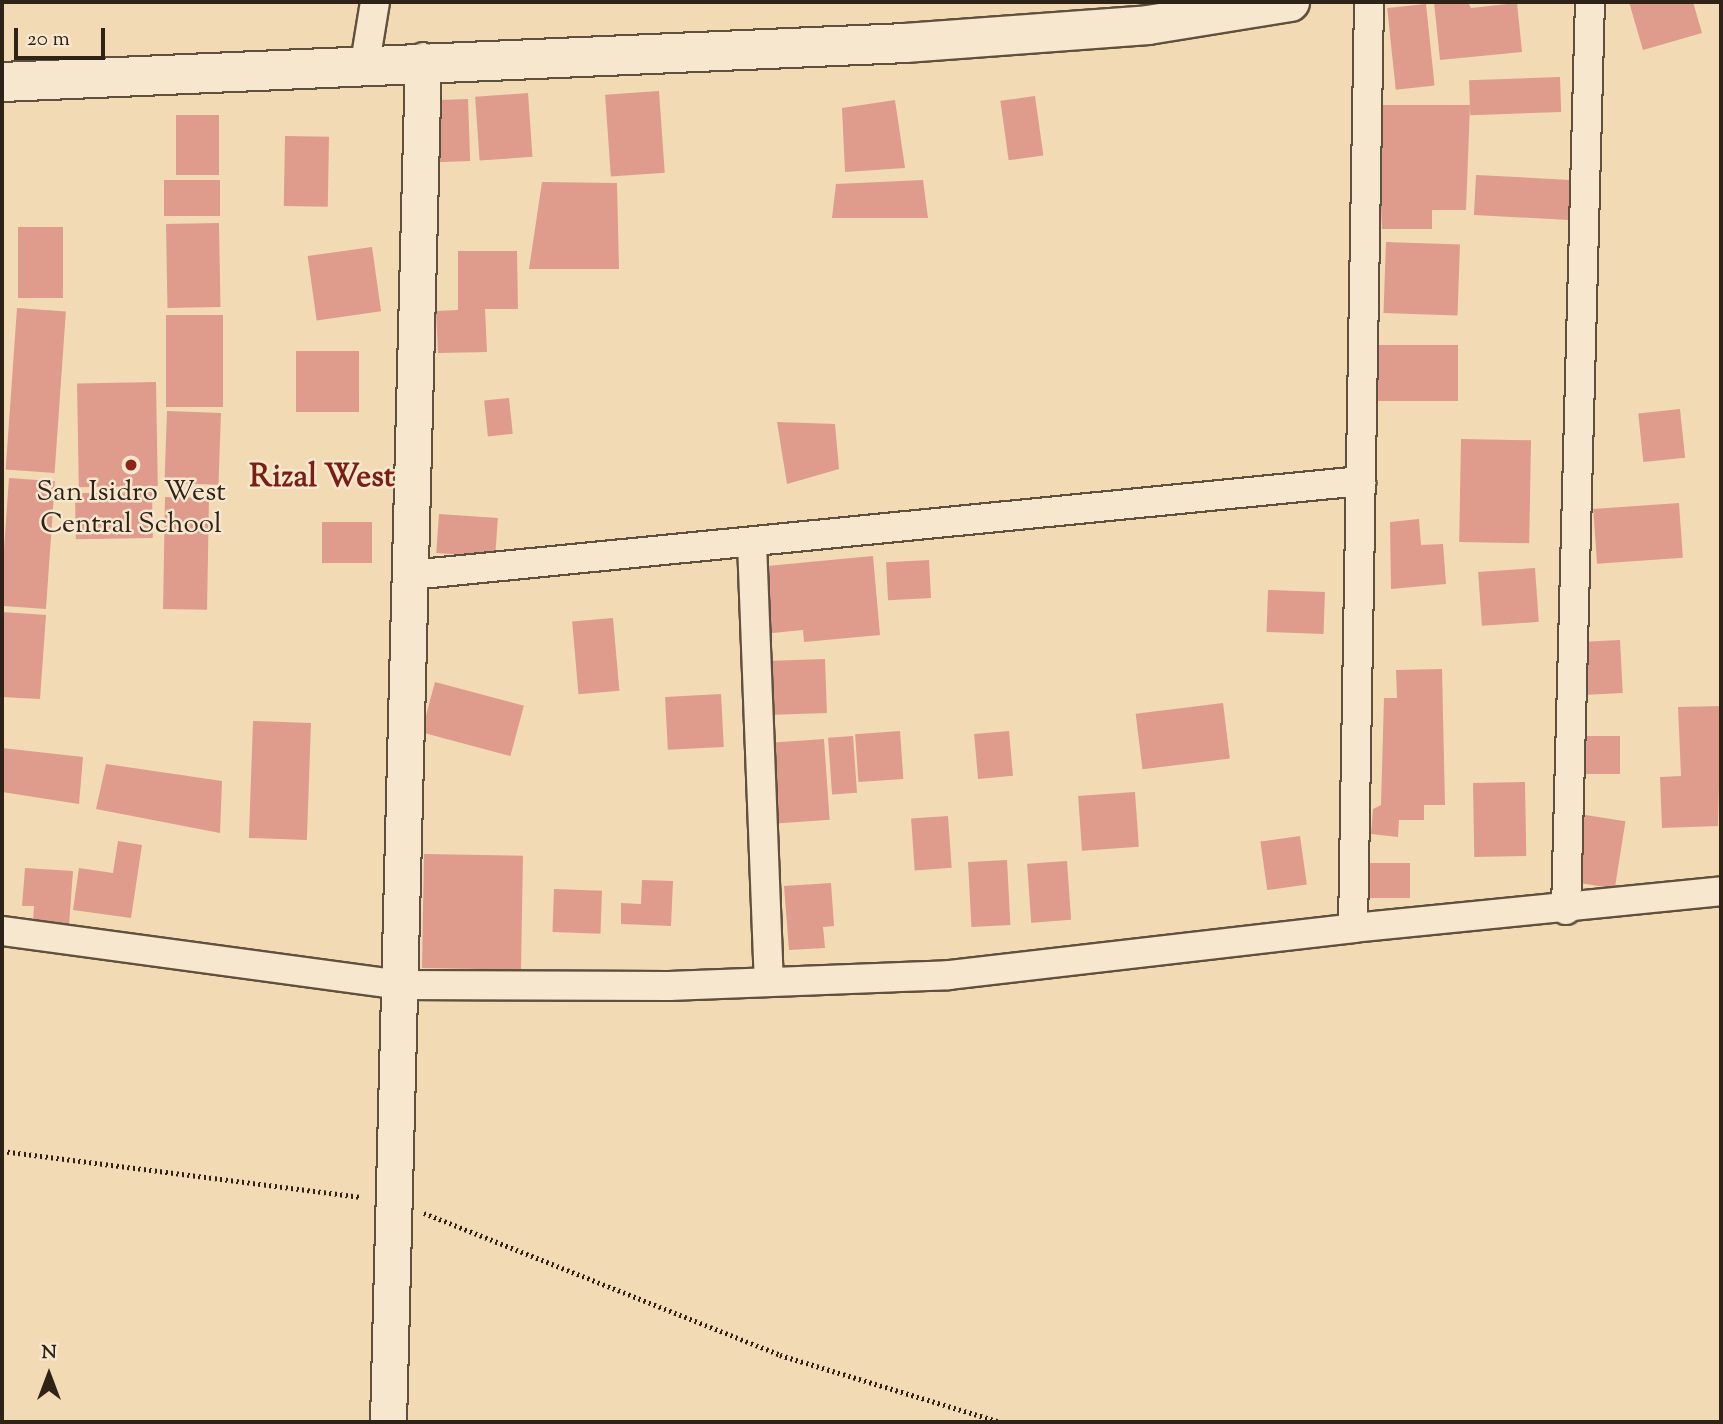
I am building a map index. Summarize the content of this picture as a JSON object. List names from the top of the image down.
{
  "districts": ["Rizal West"],
  "places": ["San Isidro West Central School"],
  "scale_bar": "20 m",
  "north": "top"
}
